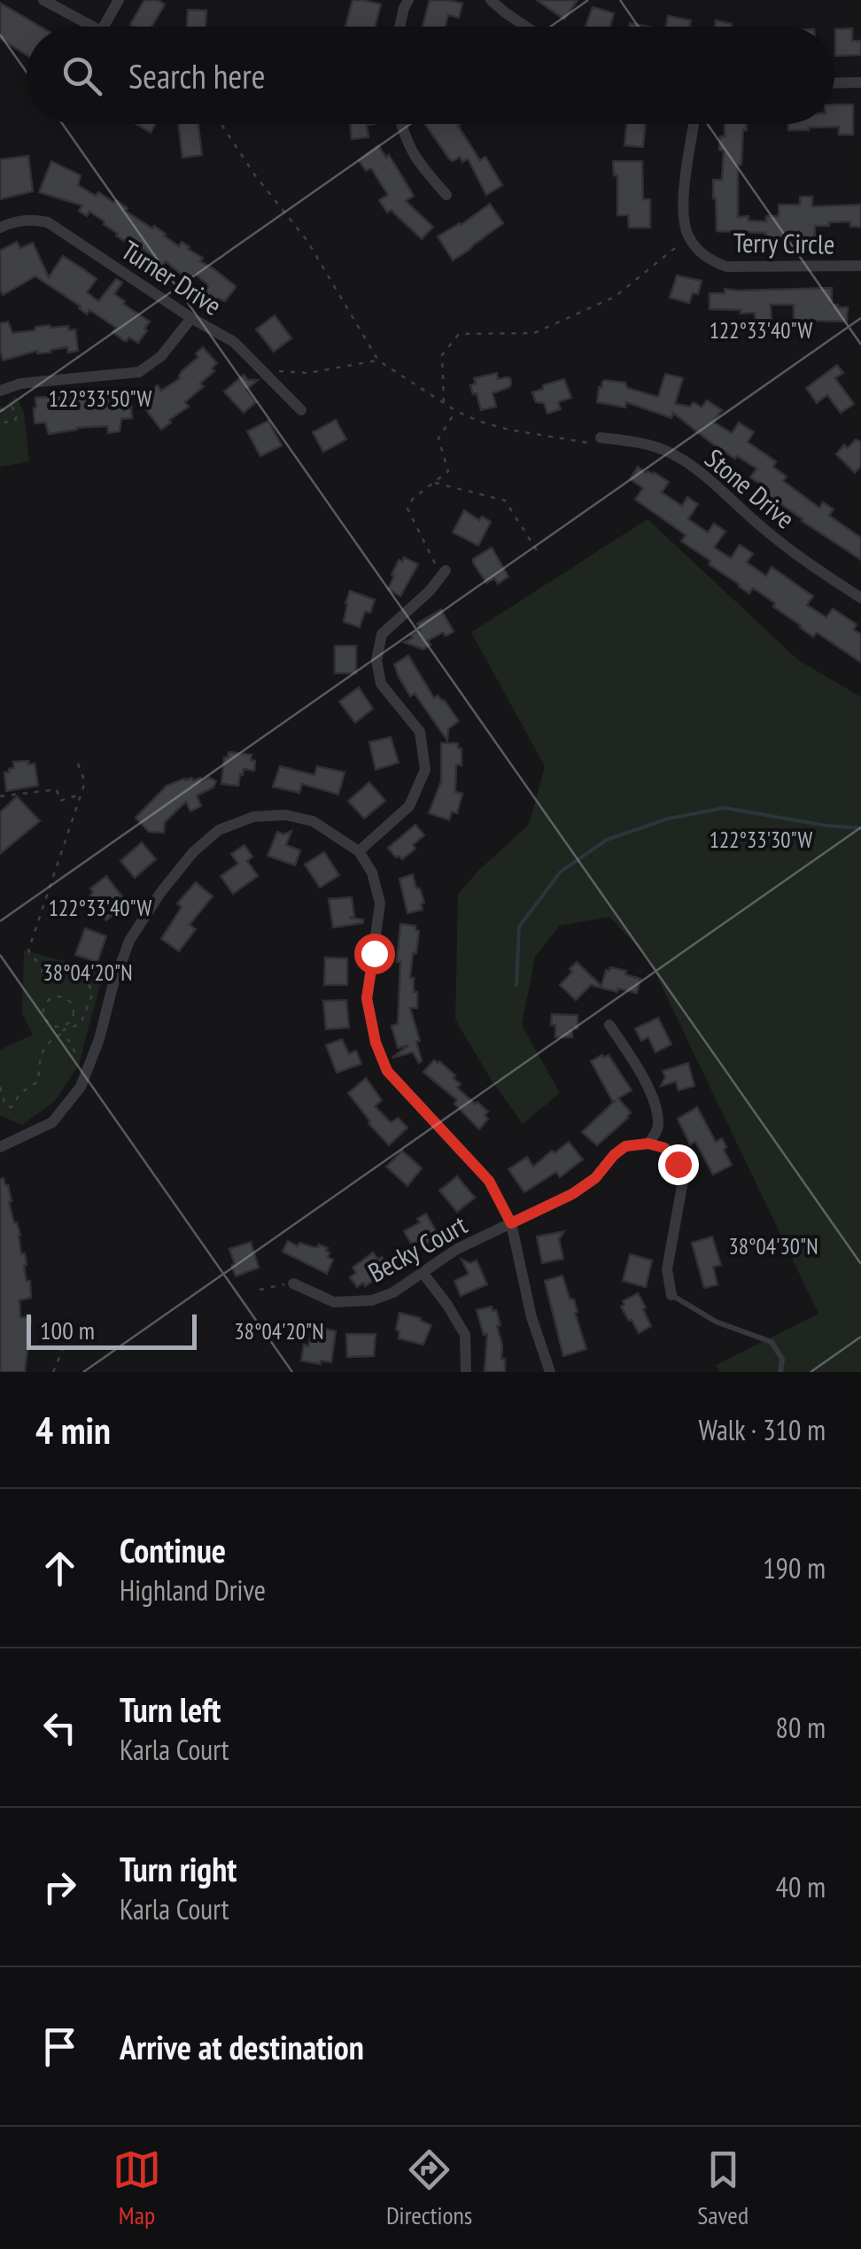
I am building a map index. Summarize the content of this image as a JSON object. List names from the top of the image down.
{
  "streets": {
    "street": [
      "Terry Circle",
      "Turner Drive",
      "Stone Drive",
      "Becky Court"
    ]
  },
  "scale_bar": "100 m",
  "page": {
    "search": "Search here",
    "scale": "100 m",
    "heading": ["4 min", "Walk · 310 m"],
    "list": [
      ["Continue", "Highland Drive", "190 m"],
      ["Turn left", "Karla Court", "80 m"],
      ["Turn right", "Karla Court", "40 m"],
      "Arrive at destination"
    ],
    "nav": ["Map", "Directions", "Saved"]
  },
  "coordinates": [
    "122°33'40\"W",
    "122°33'50\"W",
    "122°33'30\"W",
    "38°04'20\"N",
    "38°04'30\"N"
  ]
}
